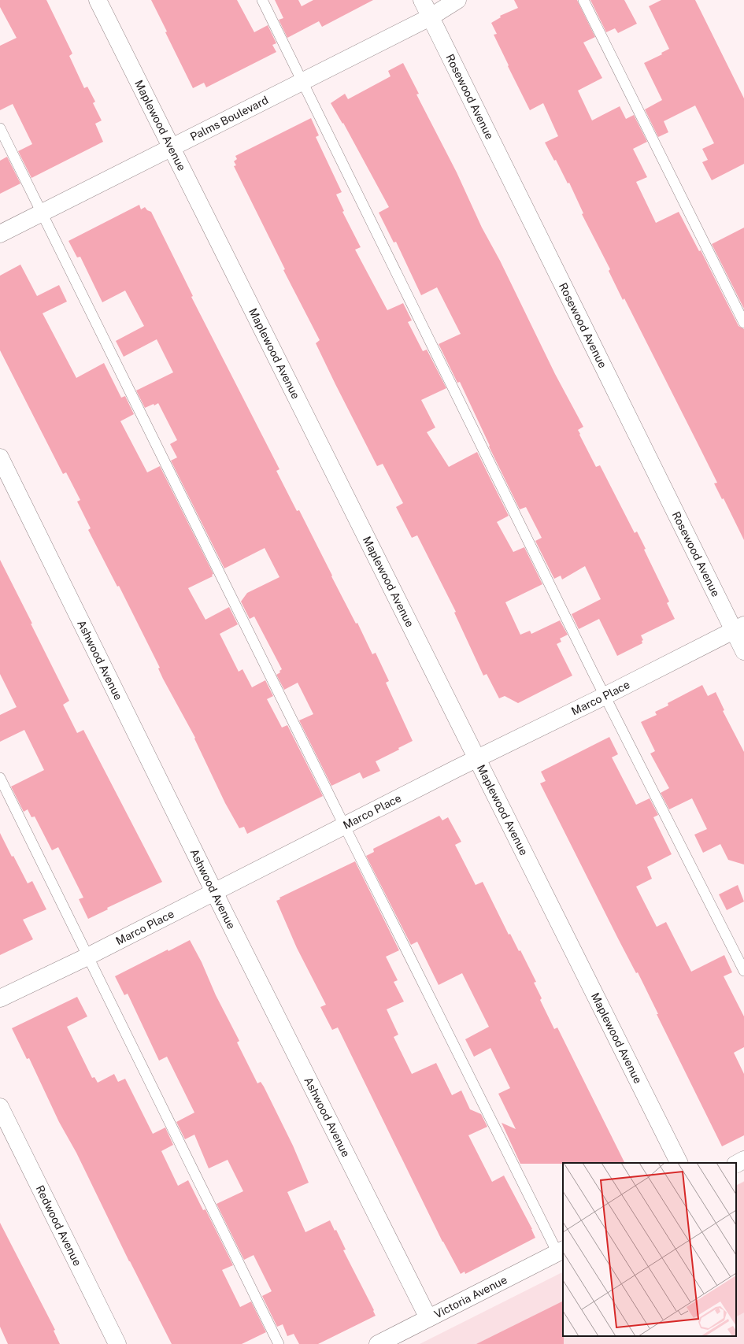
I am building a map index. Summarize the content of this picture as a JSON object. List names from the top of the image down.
{
  "streets": {
    "street": [
      "Rosewood Avenue",
      "Palms Boulevard",
      "Maplewood Avenue",
      "Ashwood Avenue",
      "Marco Place",
      "Redwood Avenue",
      "Victoria Avenue"
    ]
  },
  "crossings": [
    ["Rosewood Avenue", "Palms Boulevard"],
    ["Rosewood Avenue", "Marco Place"],
    ["Palms Boulevard", "Maplewood Avenue"],
    ["Maplewood Avenue", "Marco Place"],
    ["Ashwood Avenue", "Marco Place"],
    ["Ashwood Avenue", "Victoria Avenue"]
  ]
}
